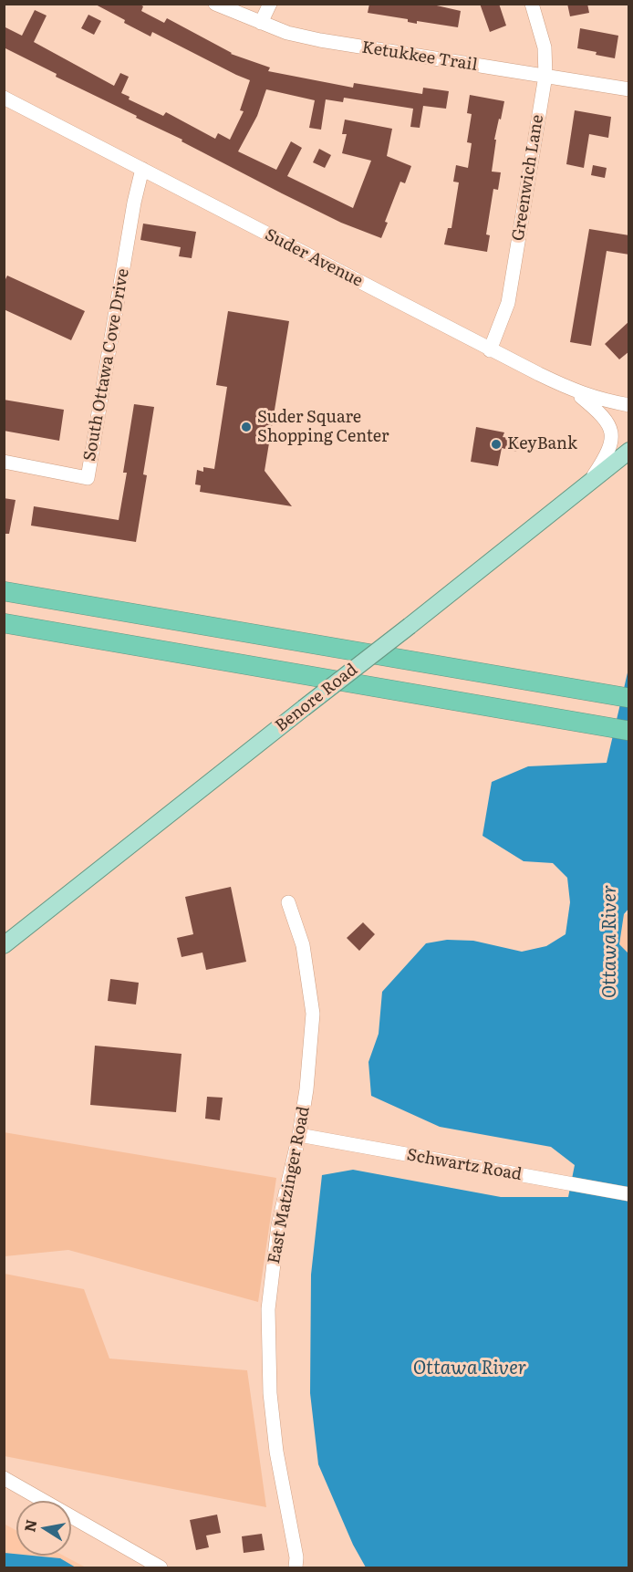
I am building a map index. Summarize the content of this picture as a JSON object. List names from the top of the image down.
{
  "streets": {
    "main road": ["Benore Road"],
    "street": [
      "Ketukkee Trail",
      "Greenwich Lane",
      "Suder Avenue",
      "South Ottawa Cove Drive",
      "Schwartz Road",
      "East Matzinger Road"
    ]
  },
  "crossings": [
    ["Ketukkee Trail", "Greenwich Lane"],
    ["Greenwich Lane", "Suder Avenue"],
    ["Suder Avenue", "South Ottawa Cove Drive"],
    ["Schwartz Road", "East Matzinger Road"]
  ],
  "water": ["Ottawa River"],
  "places": ["Suder Square Shopping Center", "KeyBank"],
  "north": "left"
}
